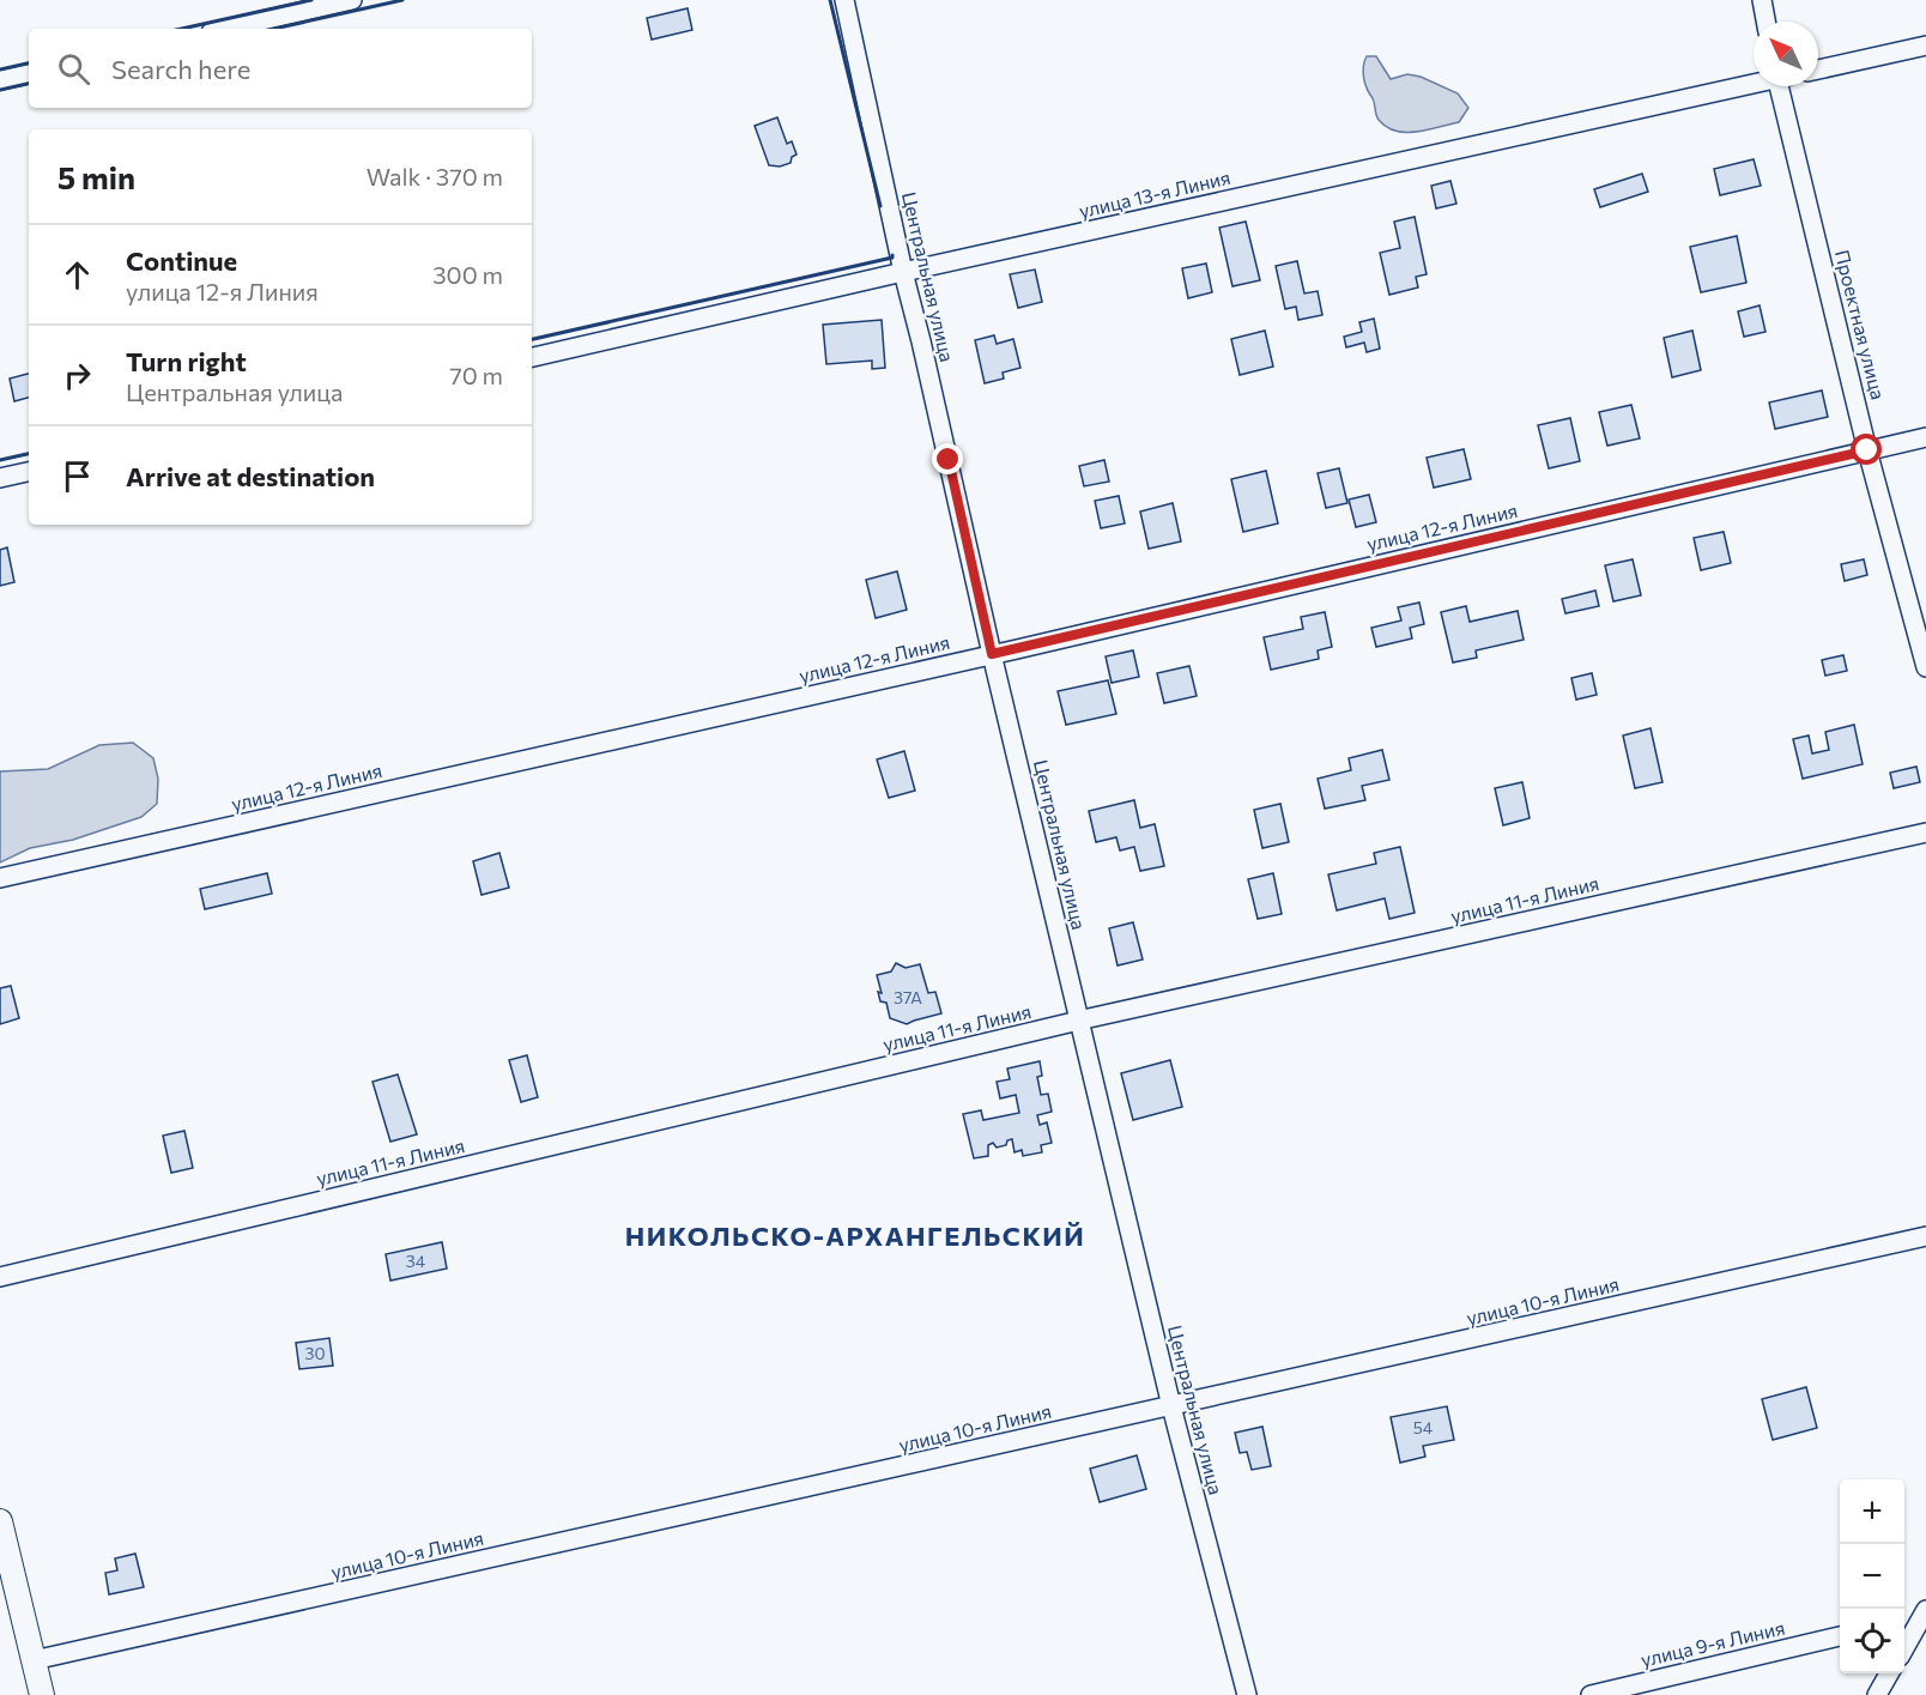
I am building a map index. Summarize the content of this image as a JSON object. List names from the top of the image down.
{
  "streets": {
    "street": [
      "улица 13-я Линия",
      "Центральная улица",
      "Проектная улица",
      "улица 12-я Линия",
      "улица 11-я Линия",
      "улица 10-я Линия",
      "улица 9-я Линия"
    ]
  },
  "crossings": [
    ["улица 13-я Линия", "Центральная улица"],
    ["Центральная улица", "улица 12-я Линия"],
    ["Центральная улица", "улица 11-я Линия"],
    ["Центральная улица", "улица 10-я Линия"],
    ["Проектная улица", "улица 12-я Линия"]
  ],
  "districts": ["НИКОЛЬСКО-АРХАНГЕЛЬСКИЙ"],
  "house_numbers": [
    "37А",
    "34",
    "30",
    "54"
  ],
  "north": "top left",
  "page": {
    "search": "Search here",
    "heading": ["5 min", "Walk · 370 m"],
    "list": [
      ["Continue", "улица 12-я Линия", "300 m"],
      ["Turn right", "Центральная улица", "70 m"],
      "Arrive at destination"
    ],
    "map_buttons": ["+", "−"]
  }
}
